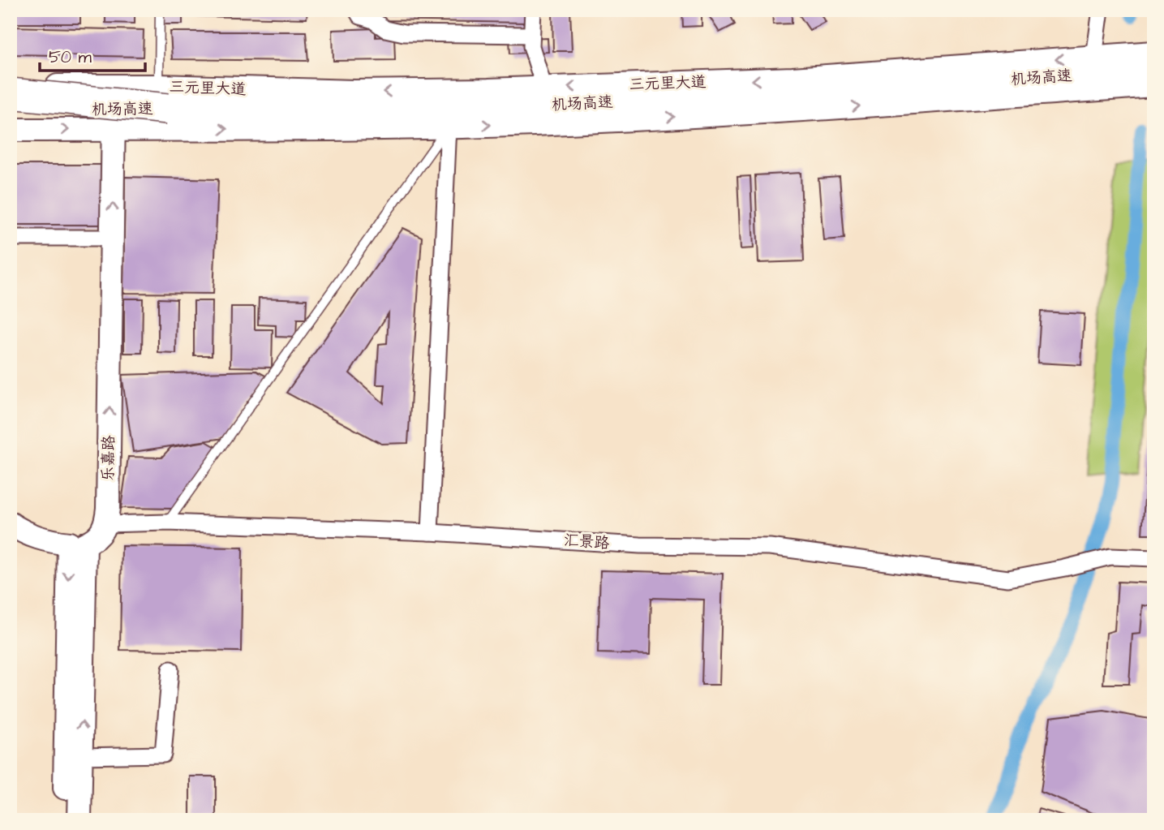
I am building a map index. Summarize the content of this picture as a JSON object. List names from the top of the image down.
{
  "streets": {
    "highway": ["机场高速"],
    "main road": ["三元里大道", "乐嘉路"],
    "street": ["汇景路"]
  },
  "crossings": [
    ["机场高速", "三元里大道"],
    ["三元里大道", "乐嘉路"],
    ["乐嘉路", "汇景路"]
  ],
  "one_way": ["乐嘉路"],
  "scale_bar": "50 m"
}
